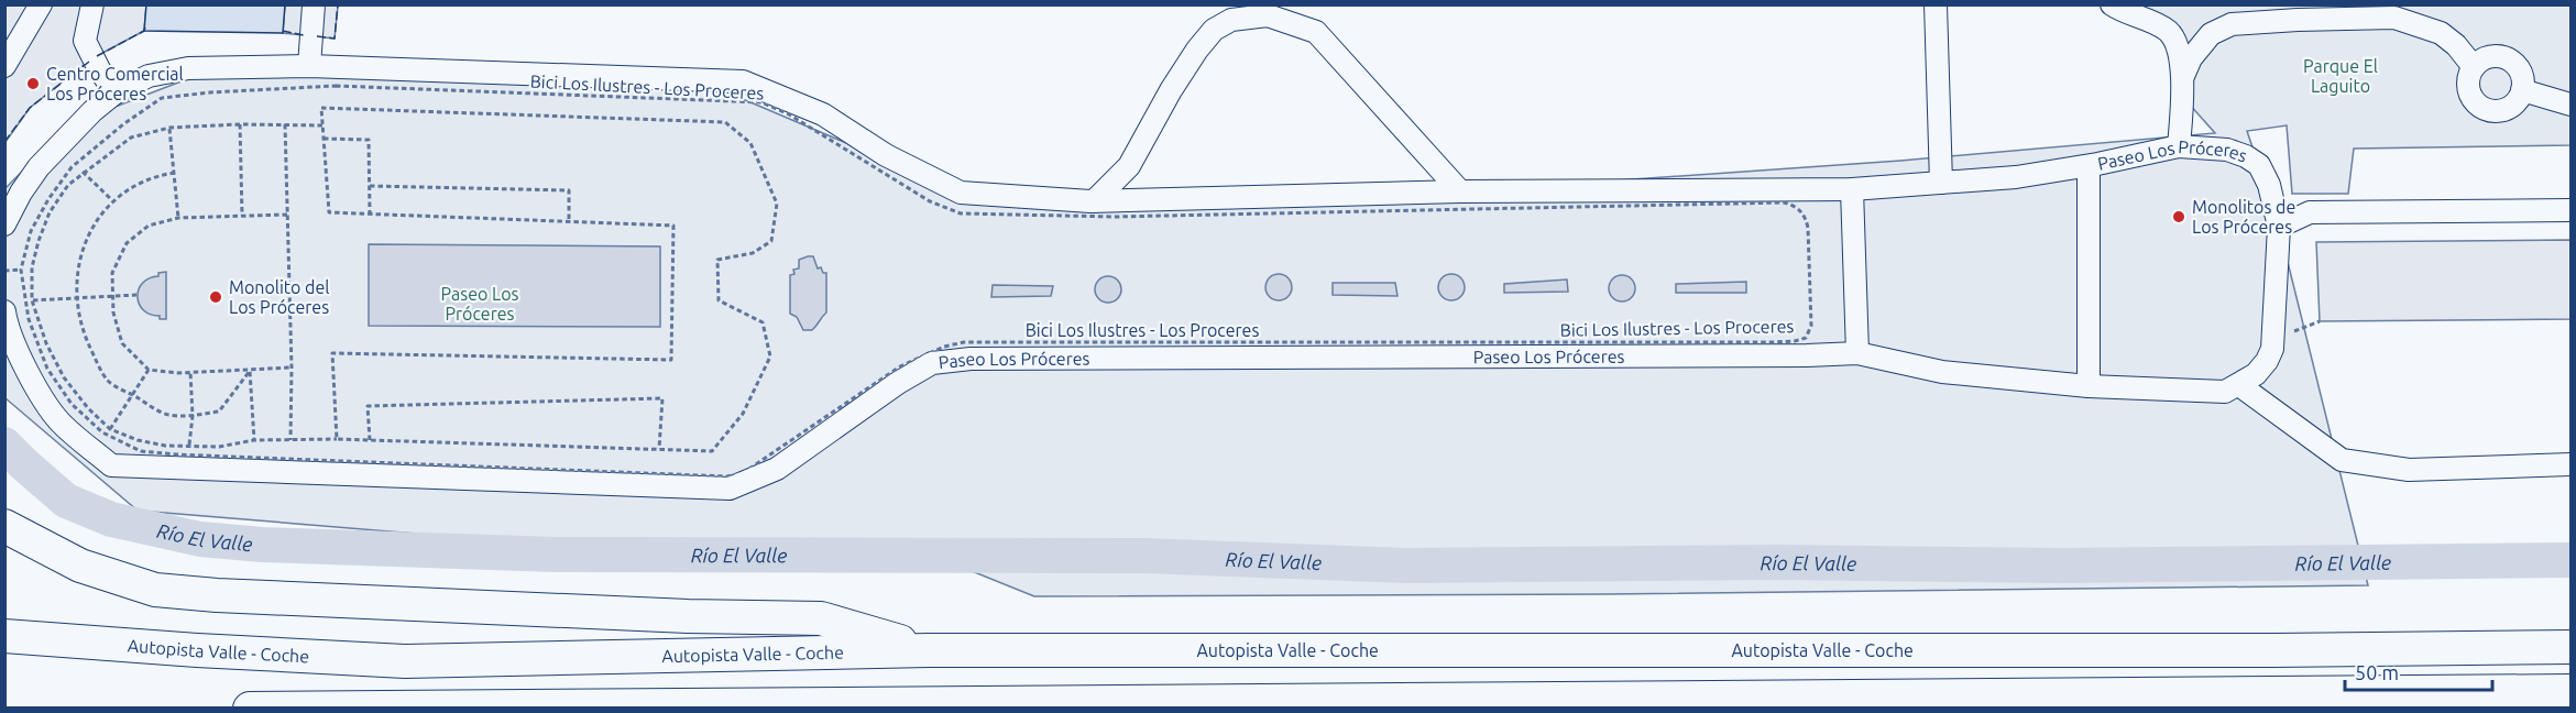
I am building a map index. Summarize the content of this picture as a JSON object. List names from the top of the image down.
{
  "streets": {
    "highway": ["Autopista Valle - Coche"],
    "street": ["Paseo Los Próceres"],
    "path": ["Bici Los Ilustres - Los Proceres"]
  },
  "water": ["Río El Valle"],
  "parks": ["Parque El Laguito", "Paseo Los Próceres"],
  "places": ["Centro Comercial Los Próceres", "Monolitos de Los Próceres", "Monolito del Los Próceres"],
  "scale_bar": "50 m"
}
